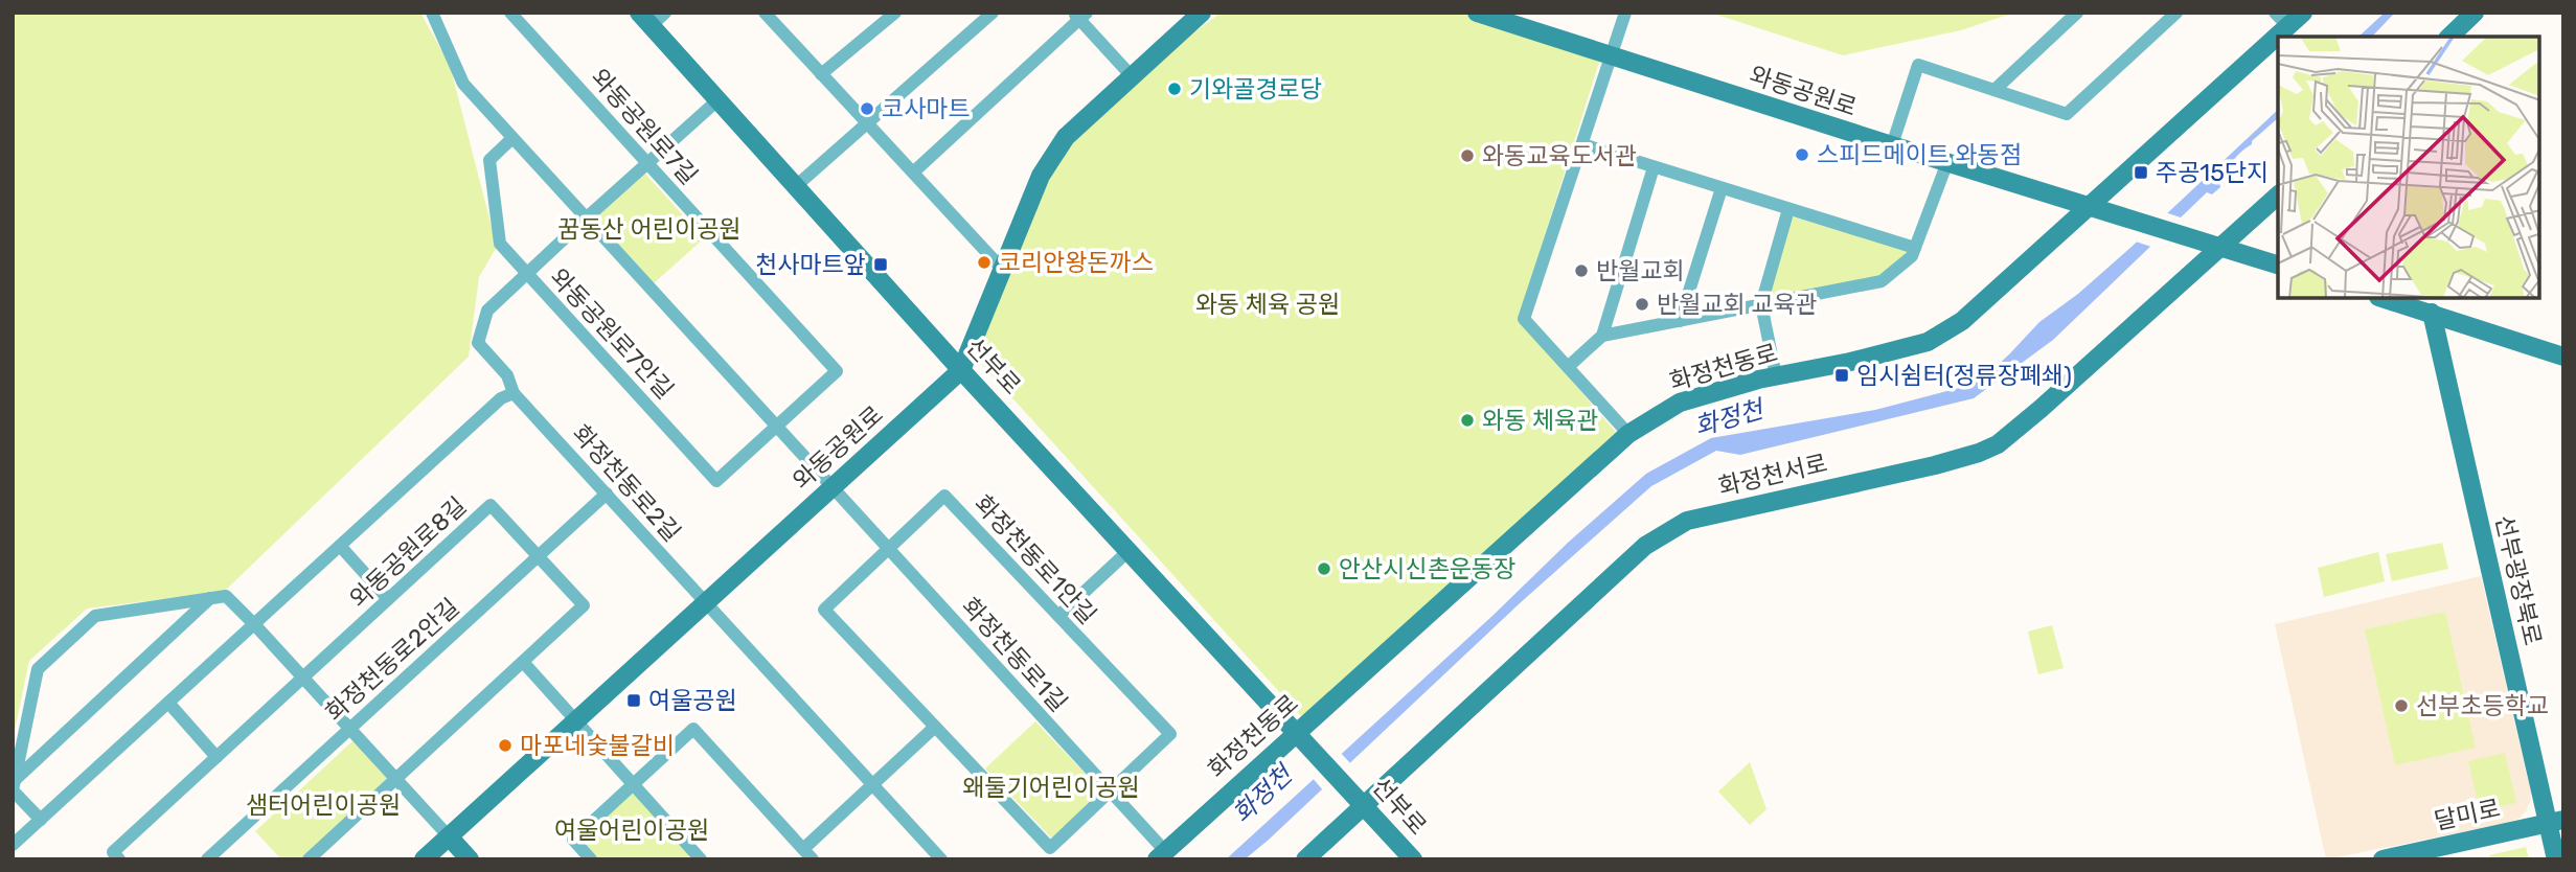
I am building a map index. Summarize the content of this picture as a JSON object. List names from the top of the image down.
{
  "streets": {
    "street": [
      "와동공원로",
      "와동공원로7길",
      "와동공원로7안길",
      "선부로",
      "화정천동로",
      "화정천서로",
      "화정천동로2길",
      "와동공원로8길",
      "화정천동로1안길",
      "선부광장북로",
      "화정천동로1길",
      "화정천동로2안길",
      "달미로"
    ]
  },
  "crossings": [
    ["와동공원로", "선부로"],
    ["와동공원로", "화정천동로"],
    ["와동공원로", "화정천서로"],
    ["와동공원로", "화정천동로2길"],
    ["와동공원로", "화정천동로1길"],
    ["와동공원로7길", "와동공원로7안길"],
    ["와동공원로7안길", "화정천동로2길"],
    ["선부로", "화정천동로"],
    ["선부로", "화정천서로"],
    ["화정천동로", "화정천동로1길"],
    ["화정천동로2길", "화정천동로2안길"],
    ["와동공원로8길", "화정천동로2안길"],
    ["화정천동로1안길", "화정천동로1길"],
    ["선부광장북로", "달미로"]
  ],
  "water": ["화정천"],
  "parks": [
    "꿈동산 어린이공원",
    "와동 체육 공원",
    "왜둘기어린이공원",
    "샘터어린이공원",
    "여울어린이공원"
  ],
  "places": {
    "other": [
      "기와골경로당",
      "코사마트",
      "스피드메이트 와동점",
      "와동교육도서관",
      "코리안왕돈까스",
      "반월교회",
      "반월교회 교육관",
      "와동 체육관",
      "안산시신촌운동장",
      "선부초등학교",
      "마포네숯불갈비"
    ],
    "transit": [
      "주공15단지",
      "천사마트앞",
      "임시쉼터(정류장폐쇄)",
      "여울공원"
    ]
  }
}
